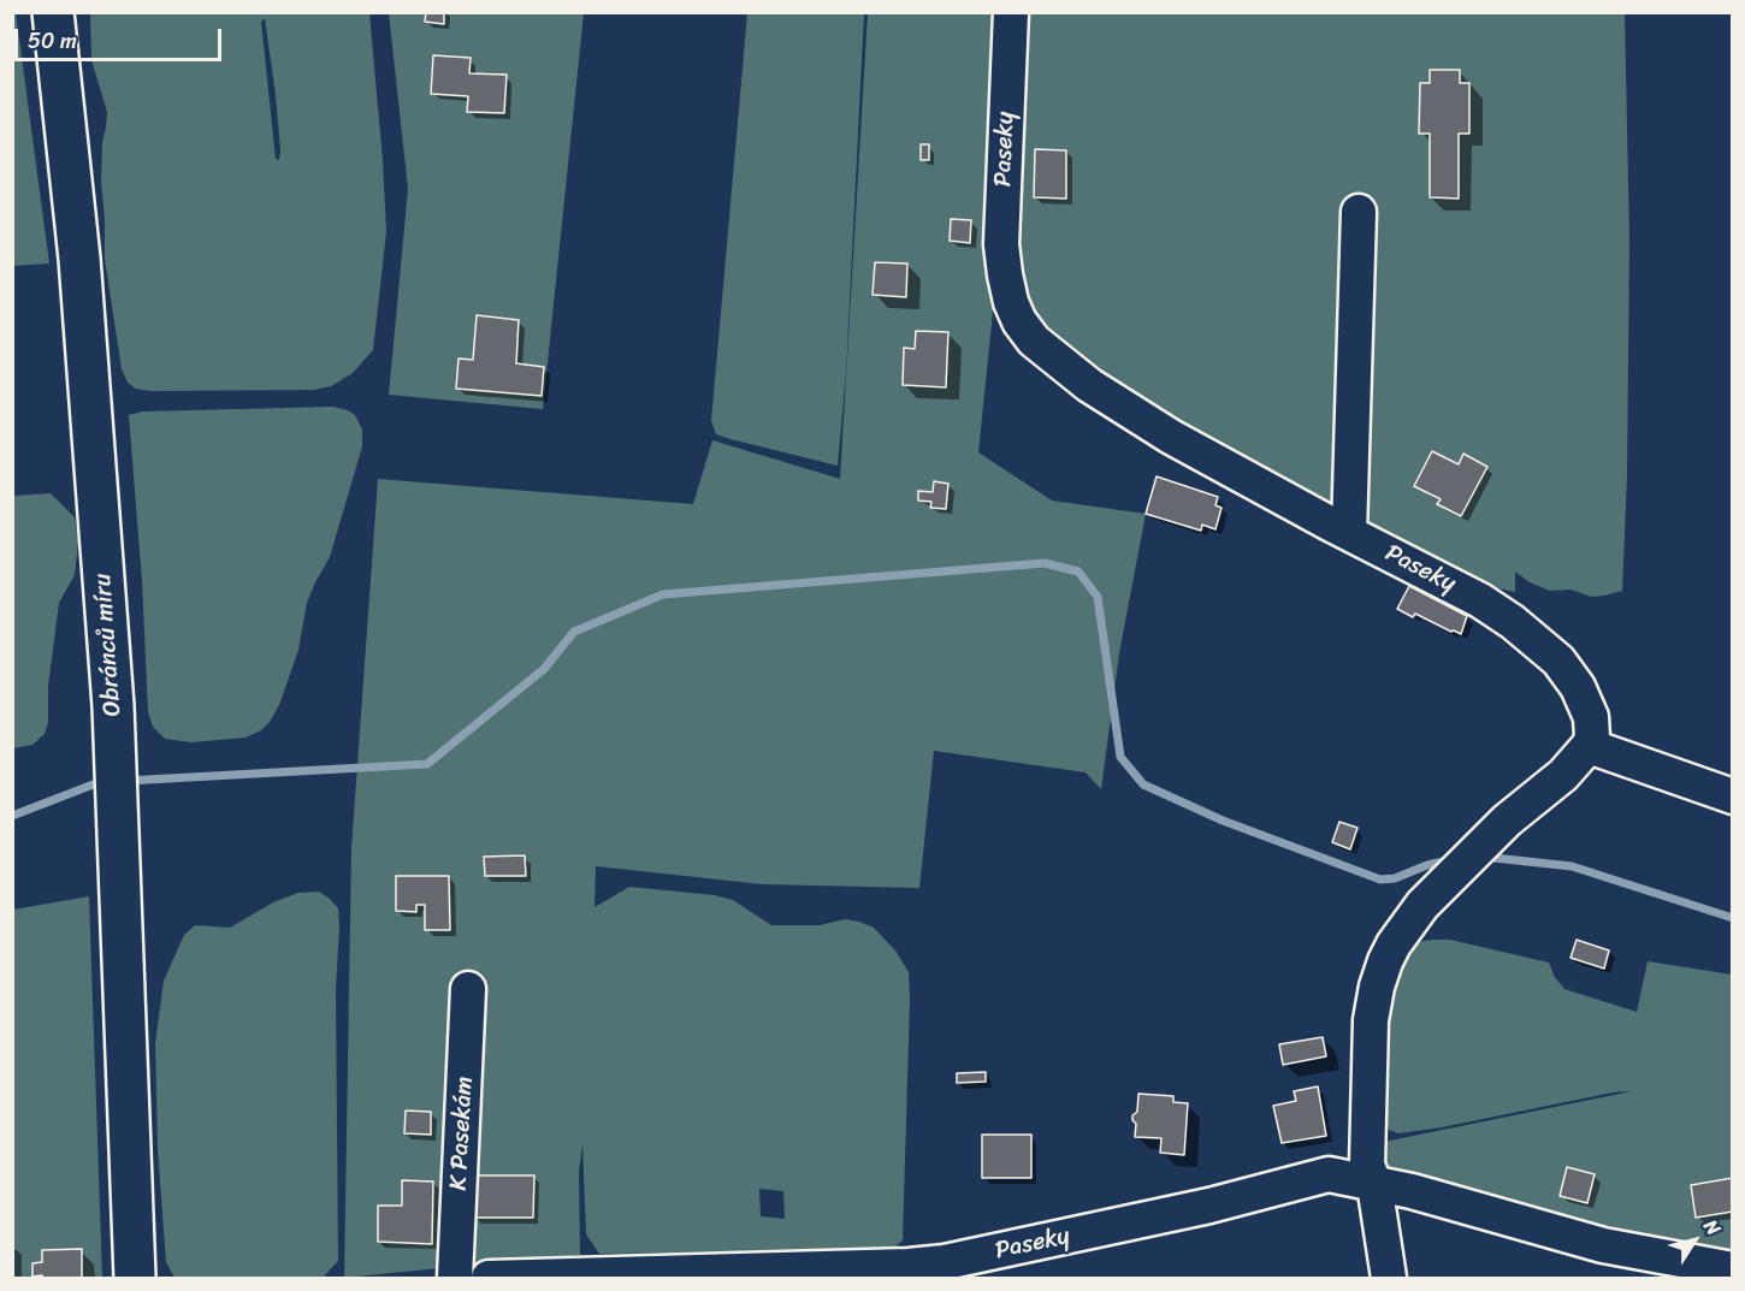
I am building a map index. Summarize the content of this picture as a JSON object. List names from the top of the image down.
{
  "streets": {
    "main road": ["Obránců míru"],
    "street": ["Paseky", "K Pasekám"]
  },
  "scale_bar": "50 m",
  "north": "top right"
}
